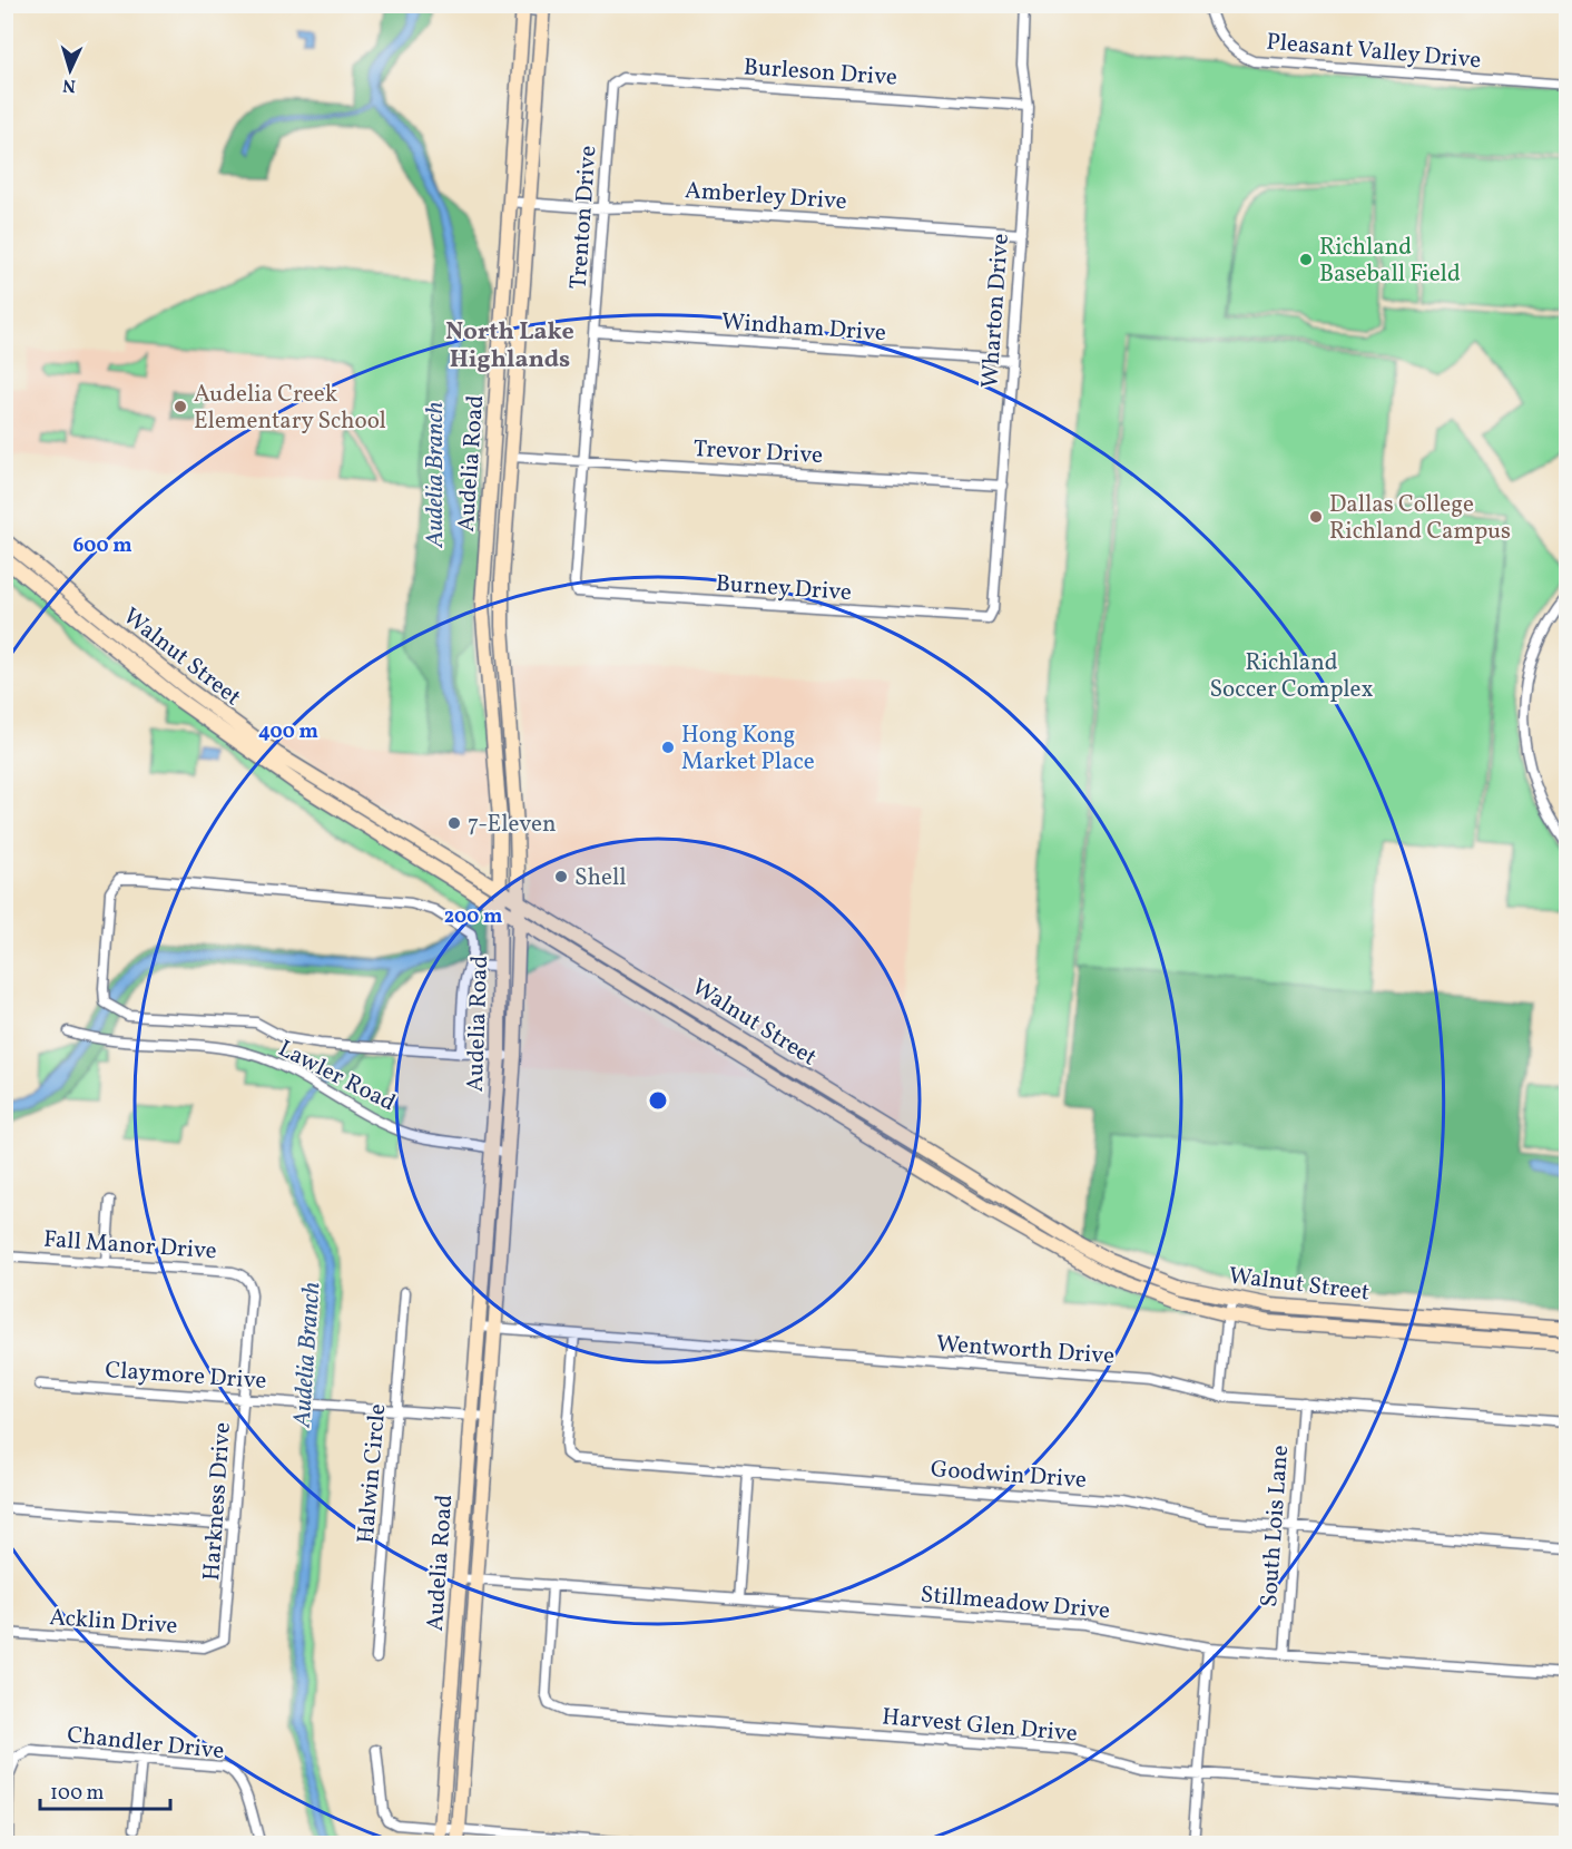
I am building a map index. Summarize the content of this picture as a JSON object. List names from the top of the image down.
{
  "streets": {
    "main road": ["Audelia Road", "Walnut Street"],
    "street": [
      "Pleasant Valley Drive",
      "Burleson Drive",
      "Amberley Drive",
      "Trenton Drive",
      "Wharton Drive",
      "Windham Drive",
      "Trevor Drive",
      "Burney Drive",
      "Lawler Road",
      "Fall Manor Drive",
      "Wentworth Drive",
      "Claymore Drive",
      "Halwin Circle",
      "Goodwin Drive",
      "Harkness Drive",
      "South Lois Lane",
      "Stillmeadow Drive",
      "Acklin Drive",
      "Harvest Glen Drive",
      "Chandler Drive"
    ]
  },
  "crossings": [
    ["Burleson Drive", "Trenton Drive"],
    ["Burleson Drive", "Wharton Drive"],
    ["Amberley Drive", "Trenton Drive"],
    ["Amberley Drive", "Wharton Drive"],
    ["Amberley Drive", "Audelia Road"],
    ["Trenton Drive", "Windham Drive"],
    ["Trenton Drive", "Trevor Drive"],
    ["Trenton Drive", "Burney Drive"],
    ["Wharton Drive", "Windham Drive"],
    ["Wharton Drive", "Trevor Drive"],
    ["Wharton Drive", "Burney Drive"],
    ["Trevor Drive", "Audelia Road"],
    ["Audelia Road", "Walnut Street"],
    ["Audelia Road", "Lawler Road"],
    ["Audelia Road", "Wentworth Drive"],
    ["Audelia Road", "Claymore Drive"],
    ["Audelia Road", "Stillmeadow Drive"],
    ["Fall Manor Drive", "Harkness Drive"],
    ["Wentworth Drive", "Goodwin Drive"],
    ["Wentworth Drive", "South Lois Lane"],
    ["Claymore Drive", "Halwin Circle"],
    ["Claymore Drive", "Harkness Drive"],
    ["Goodwin Drive", "South Lois Lane"],
    ["Harkness Drive", "Acklin Drive"],
    ["South Lois Lane", "Stillmeadow Drive"],
    ["Stillmeadow Drive", "Harvest Glen Drive"]
  ],
  "districts": ["North Lake Highlands"],
  "water": ["Audelia Branch"],
  "parks": ["Richland Soccer Complex"],
  "places": [
    "Richland Baseball Field",
    "Audelia Creek Elementary School",
    "Dallas College Richland Campus",
    "Hong Kong Market Place",
    "7-Eleven",
    "Shell"
  ],
  "scale_bar": "100 m",
  "north": "bottom",
  "rings": ["600 m", "400 m", "200 m"]
}
